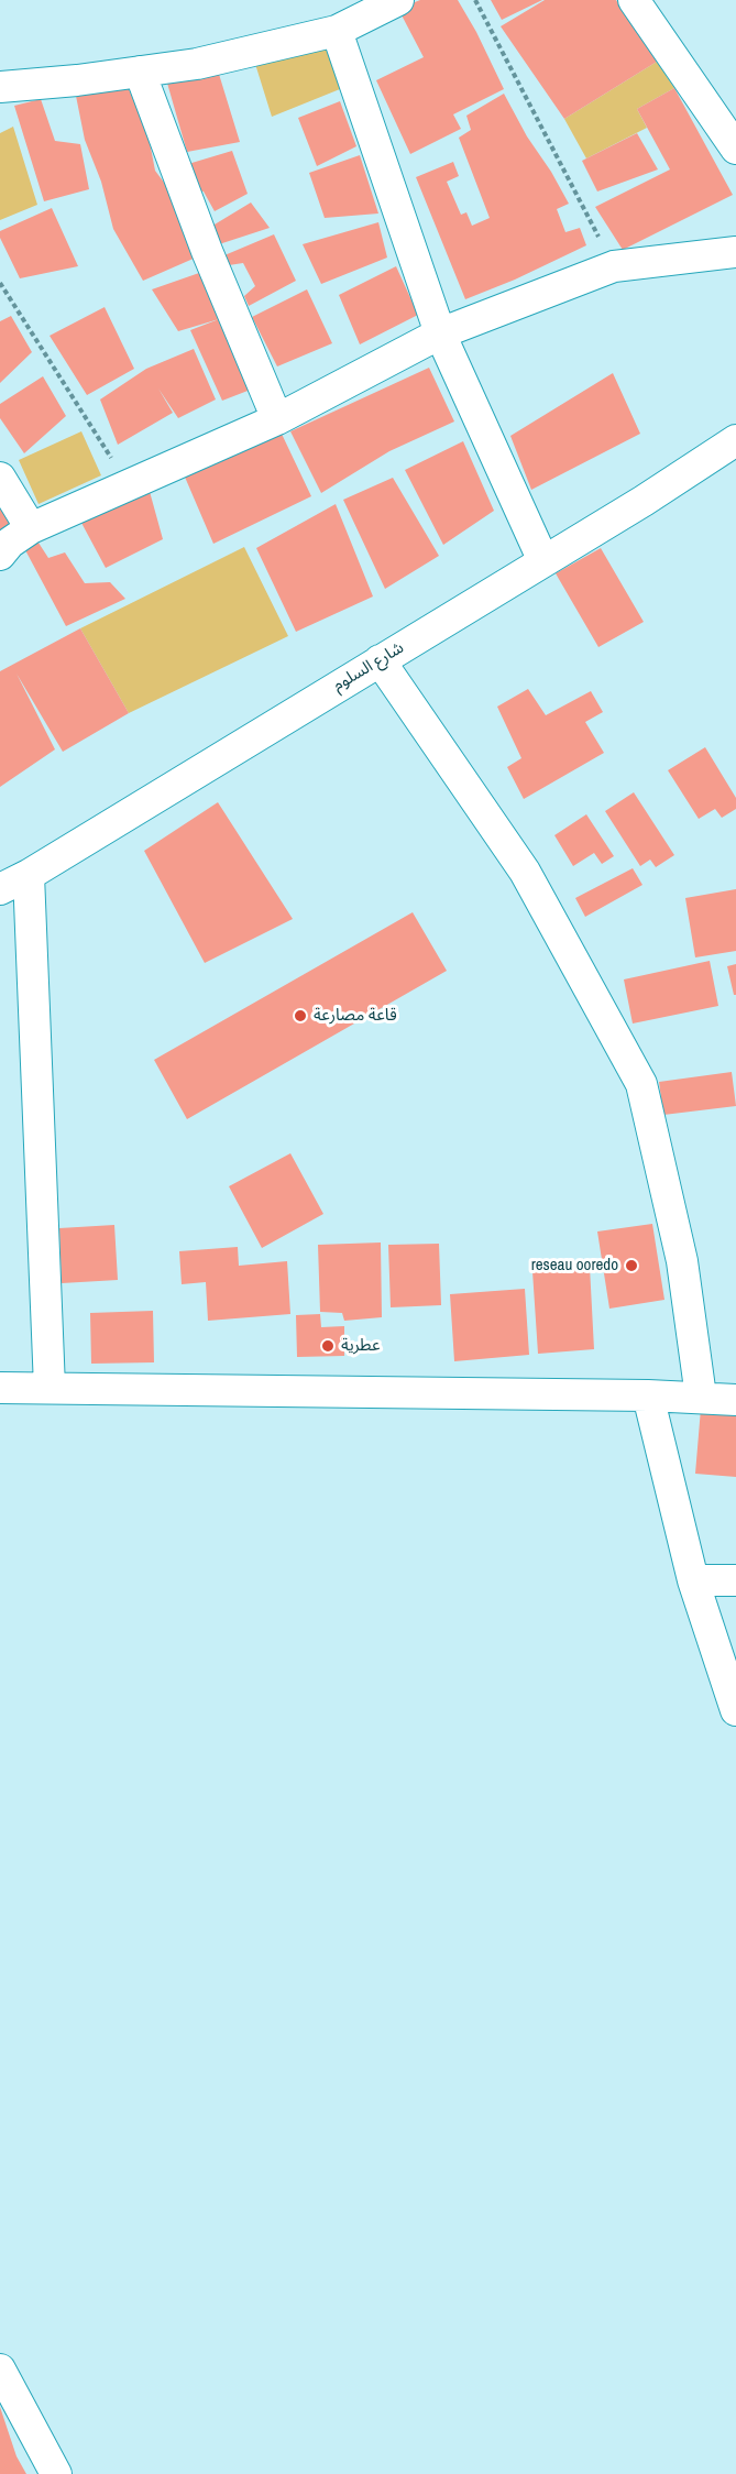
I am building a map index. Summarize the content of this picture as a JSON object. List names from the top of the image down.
{
  "streets": {
    "street": ["شارع السلوم"]
  },
  "places": ["قاعة مصارعة", "reseau ooredo", "عطرية"]
}
